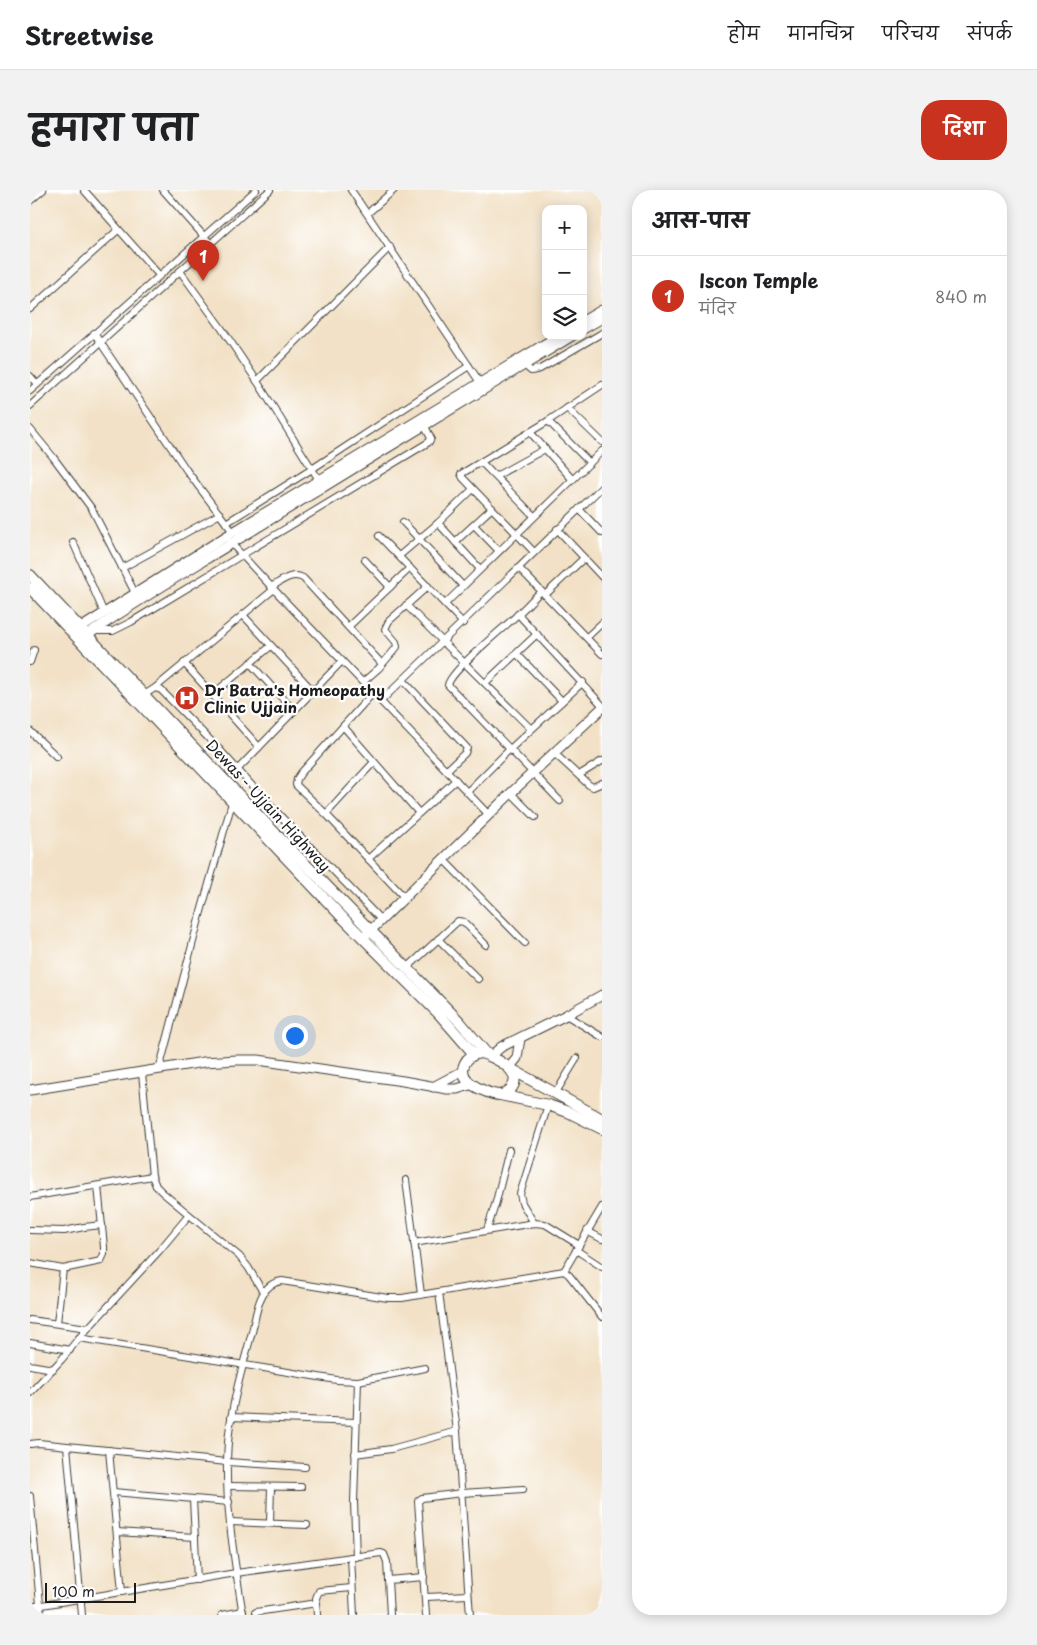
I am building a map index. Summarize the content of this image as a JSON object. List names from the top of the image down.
{
  "streets": {
    "main road": ["Dewas - Ujjain Highway"]
  },
  "places": {
    "hospital": ["Dr Batra's Homeopathy Clinic Ujjain"]
  },
  "scale_bar": "100 m",
  "page": {
    "header": "Streetwise",
    "nav": [
      "होम",
      "मानचित्र",
      "परिचय",
      "संपर्क"
    ],
    "title": "हमारा पता",
    "buttons": "दिशा",
    "heading": "आस-पास",
    "map_buttons": ["+", "−"],
    "pins": "1",
    "list": [
      {
        "mark": "1",
        "name": "Iscon Temple",
        "note": "मंदिर",
        "value": "840 m"
      }
    ],
    "scale": "100 m"
  }
}
